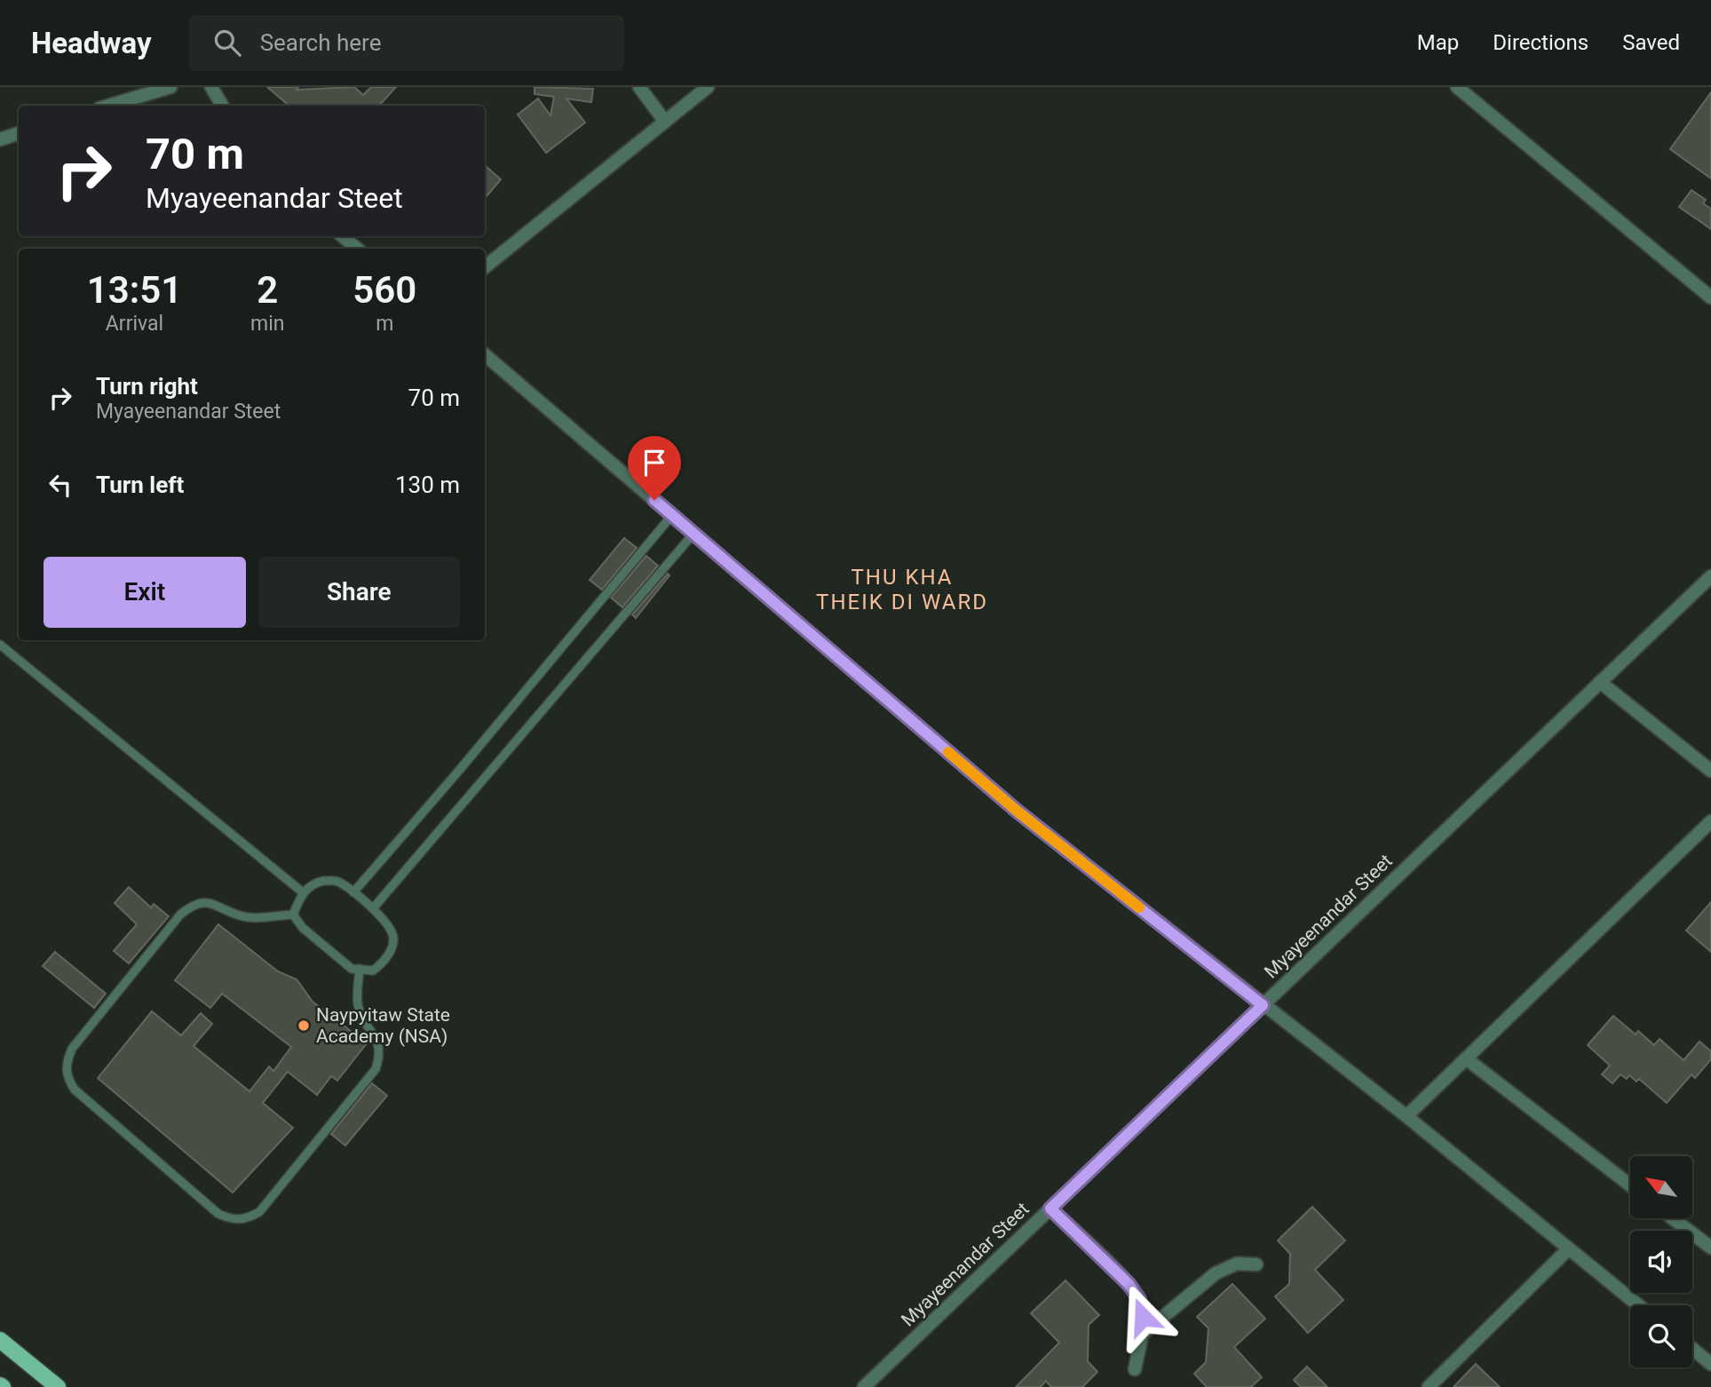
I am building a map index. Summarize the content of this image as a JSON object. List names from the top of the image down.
{
  "streets": {
    "street": ["Myayeenandar Steet"]
  },
  "districts": ["THU KHA THEIK DI WARD"],
  "places": ["Naypyitaw State Academy (NSA)"],
  "north": "top left",
  "page": {
    "header": "Headway",
    "search": "Search here",
    "nav": ["Map", "Directions", "Saved"],
    "turn": ["70 m", "Myayeenandar Steet"],
    "eta": [
      "13:51",
      "Arrival",
      "2",
      "min",
      "560",
      "m"
    ],
    "list": [
      {
        "name": "Turn right",
        "note": "Myayeenandar Steet",
        "value": "70 m"
      },
      {
        "name": "Turn left",
        "value": "130 m"
      }
    ],
    "buttons": ["Exit", "Share"]
  }
}
